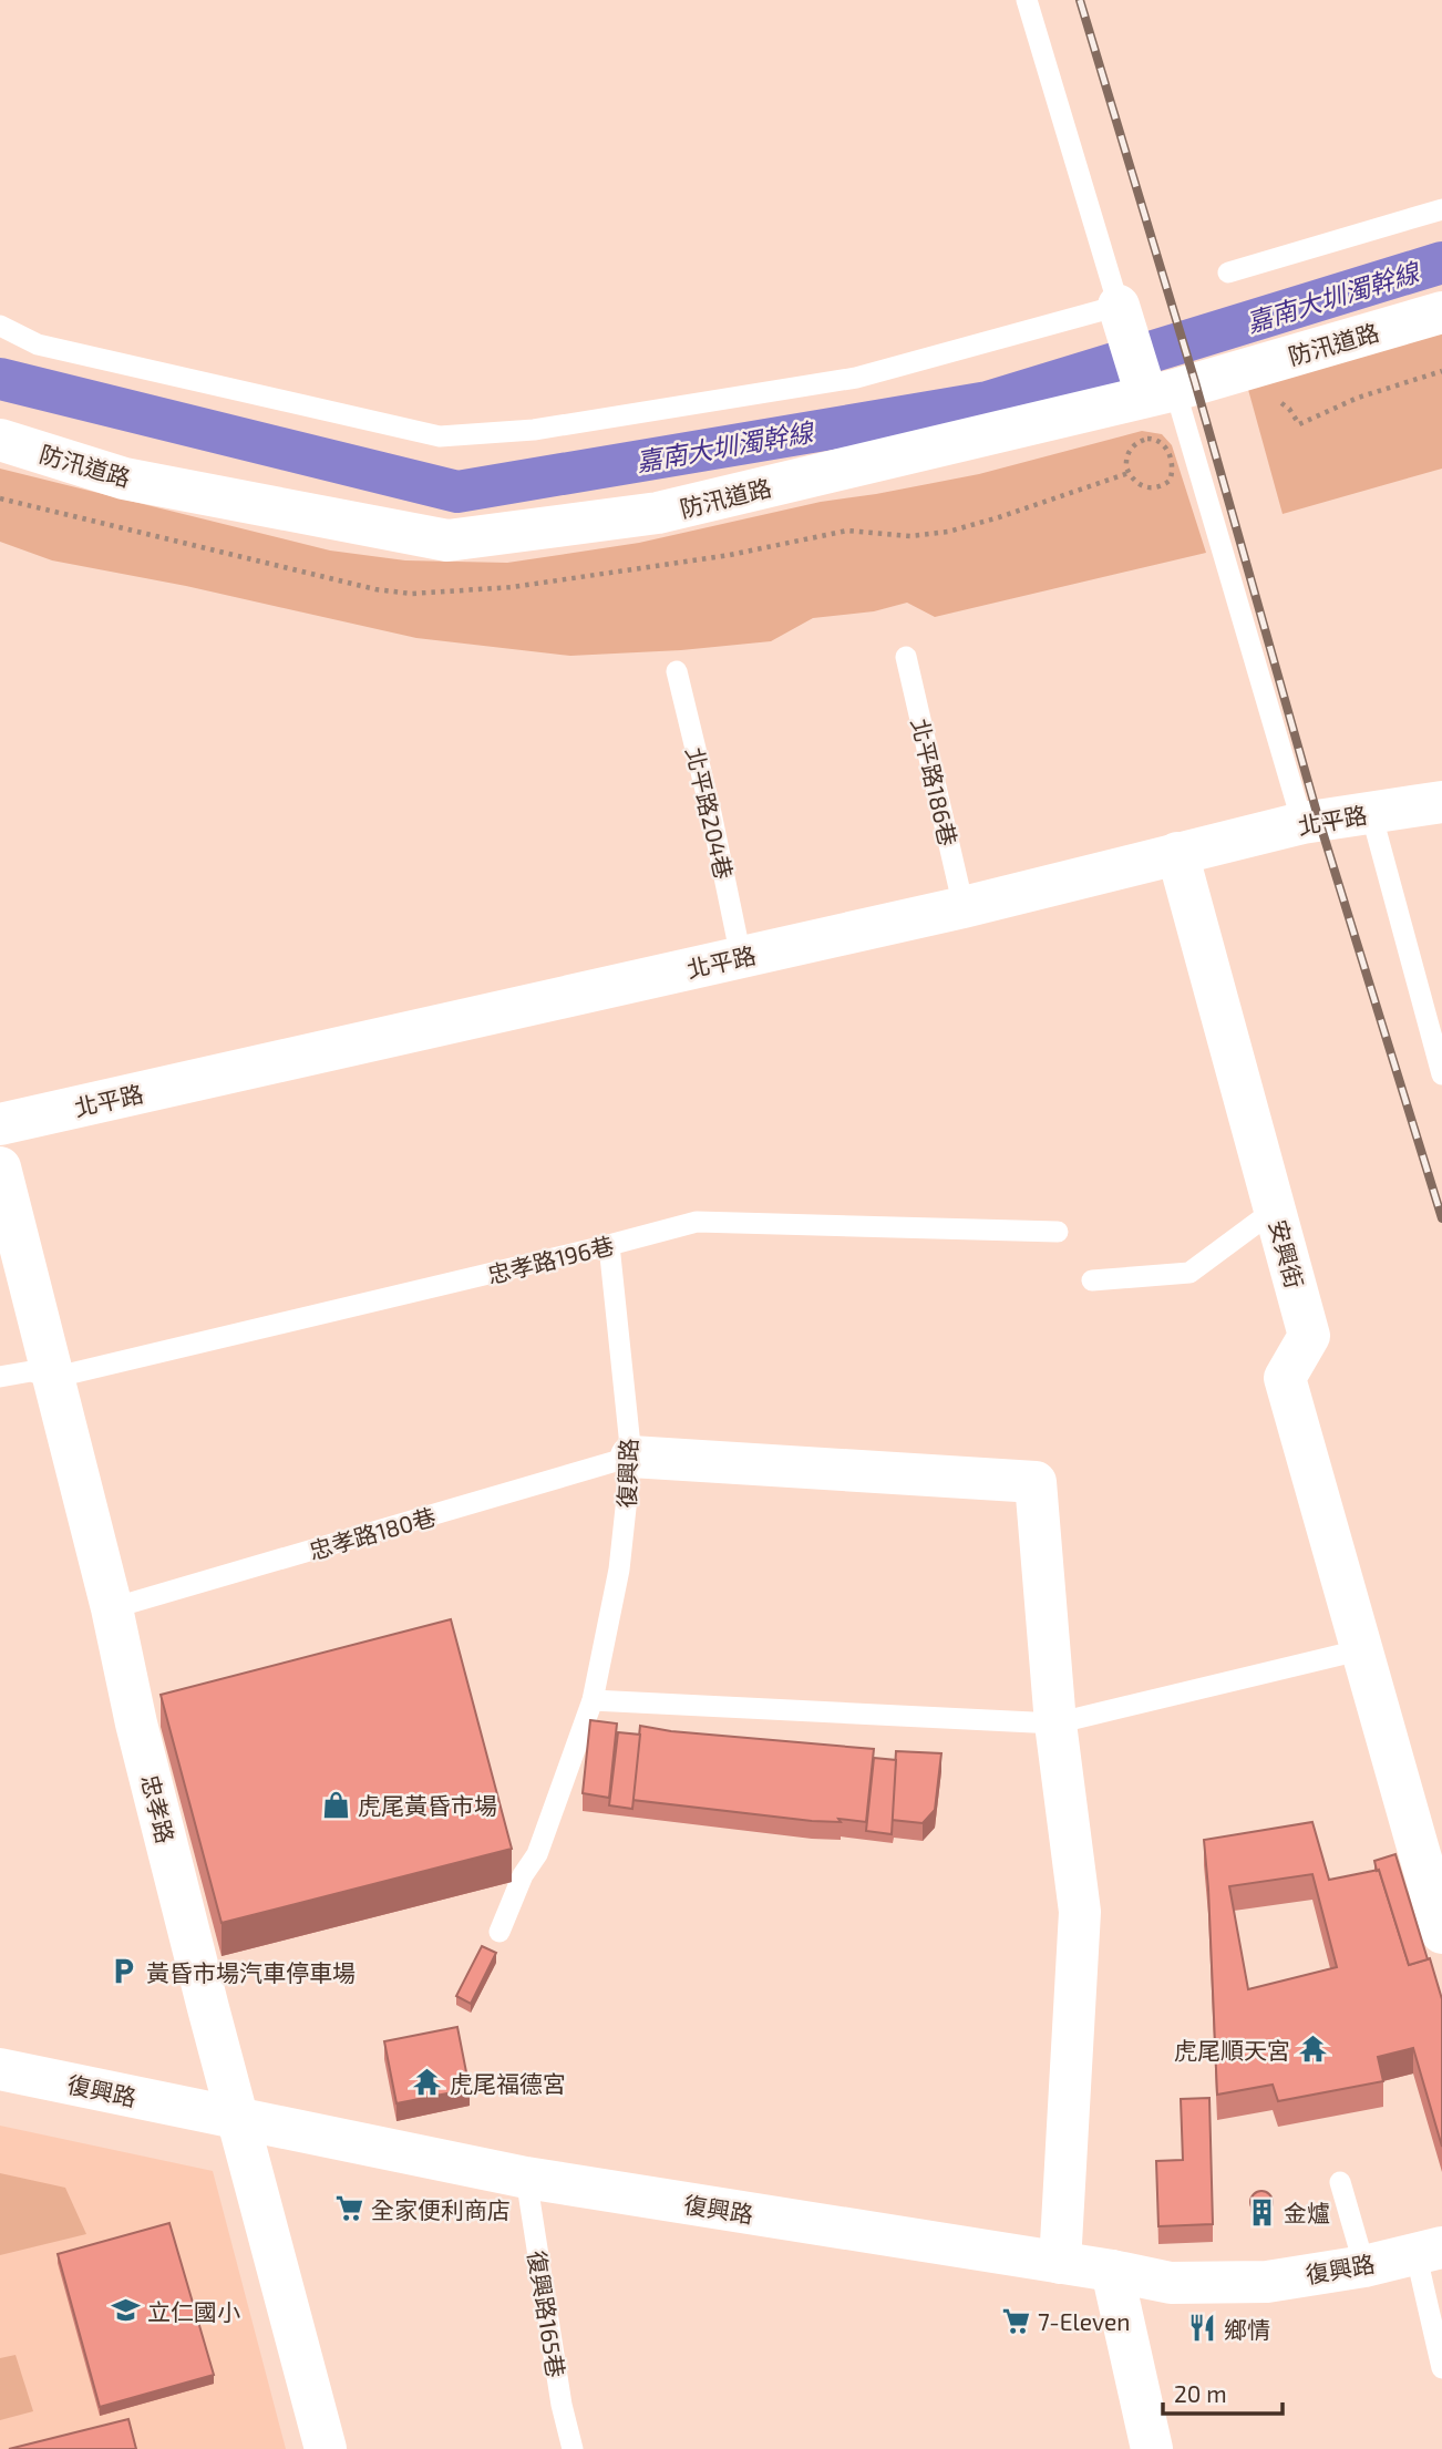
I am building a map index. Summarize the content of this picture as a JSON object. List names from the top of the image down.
{
  "streets": {
    "street": [
      "防汛道路",
      "北平路",
      "安興街",
      "復興路",
      "忠孝路"
    ],
    "lane": [
      "北平路186巷",
      "北平路204巷",
      "忠孝路196巷",
      "忠孝路180巷",
      "復興路165巷"
    ]
  },
  "crossings": [
    ["北平路186巷", "北平路"],
    ["北平路204巷", "北平路"],
    ["北平路", "安興街"],
    ["忠孝路196巷", "復興路"],
    ["忠孝路196巷", "忠孝路"],
    ["復興路", "忠孝路180巷"],
    ["復興路", "忠孝路"],
    ["復興路", "復興路165巷"],
    ["忠孝路180巷", "忠孝路"]
  ],
  "water": ["嘉南大圳濁幹線"],
  "places": {
    "shop": ["虎尾黃昏市場"],
    "parking": ["黃昏市場汽車停車場"],
    "temple": ["虎尾順天宮", "虎尾福德宮"],
    "supermarket": ["全家便利商店", "7-Eleven"],
    "building": ["金爐"],
    "school or university": ["立仁國小"],
    "restaurant": ["鄉情"]
  },
  "scale_bar": "20 m"
}
